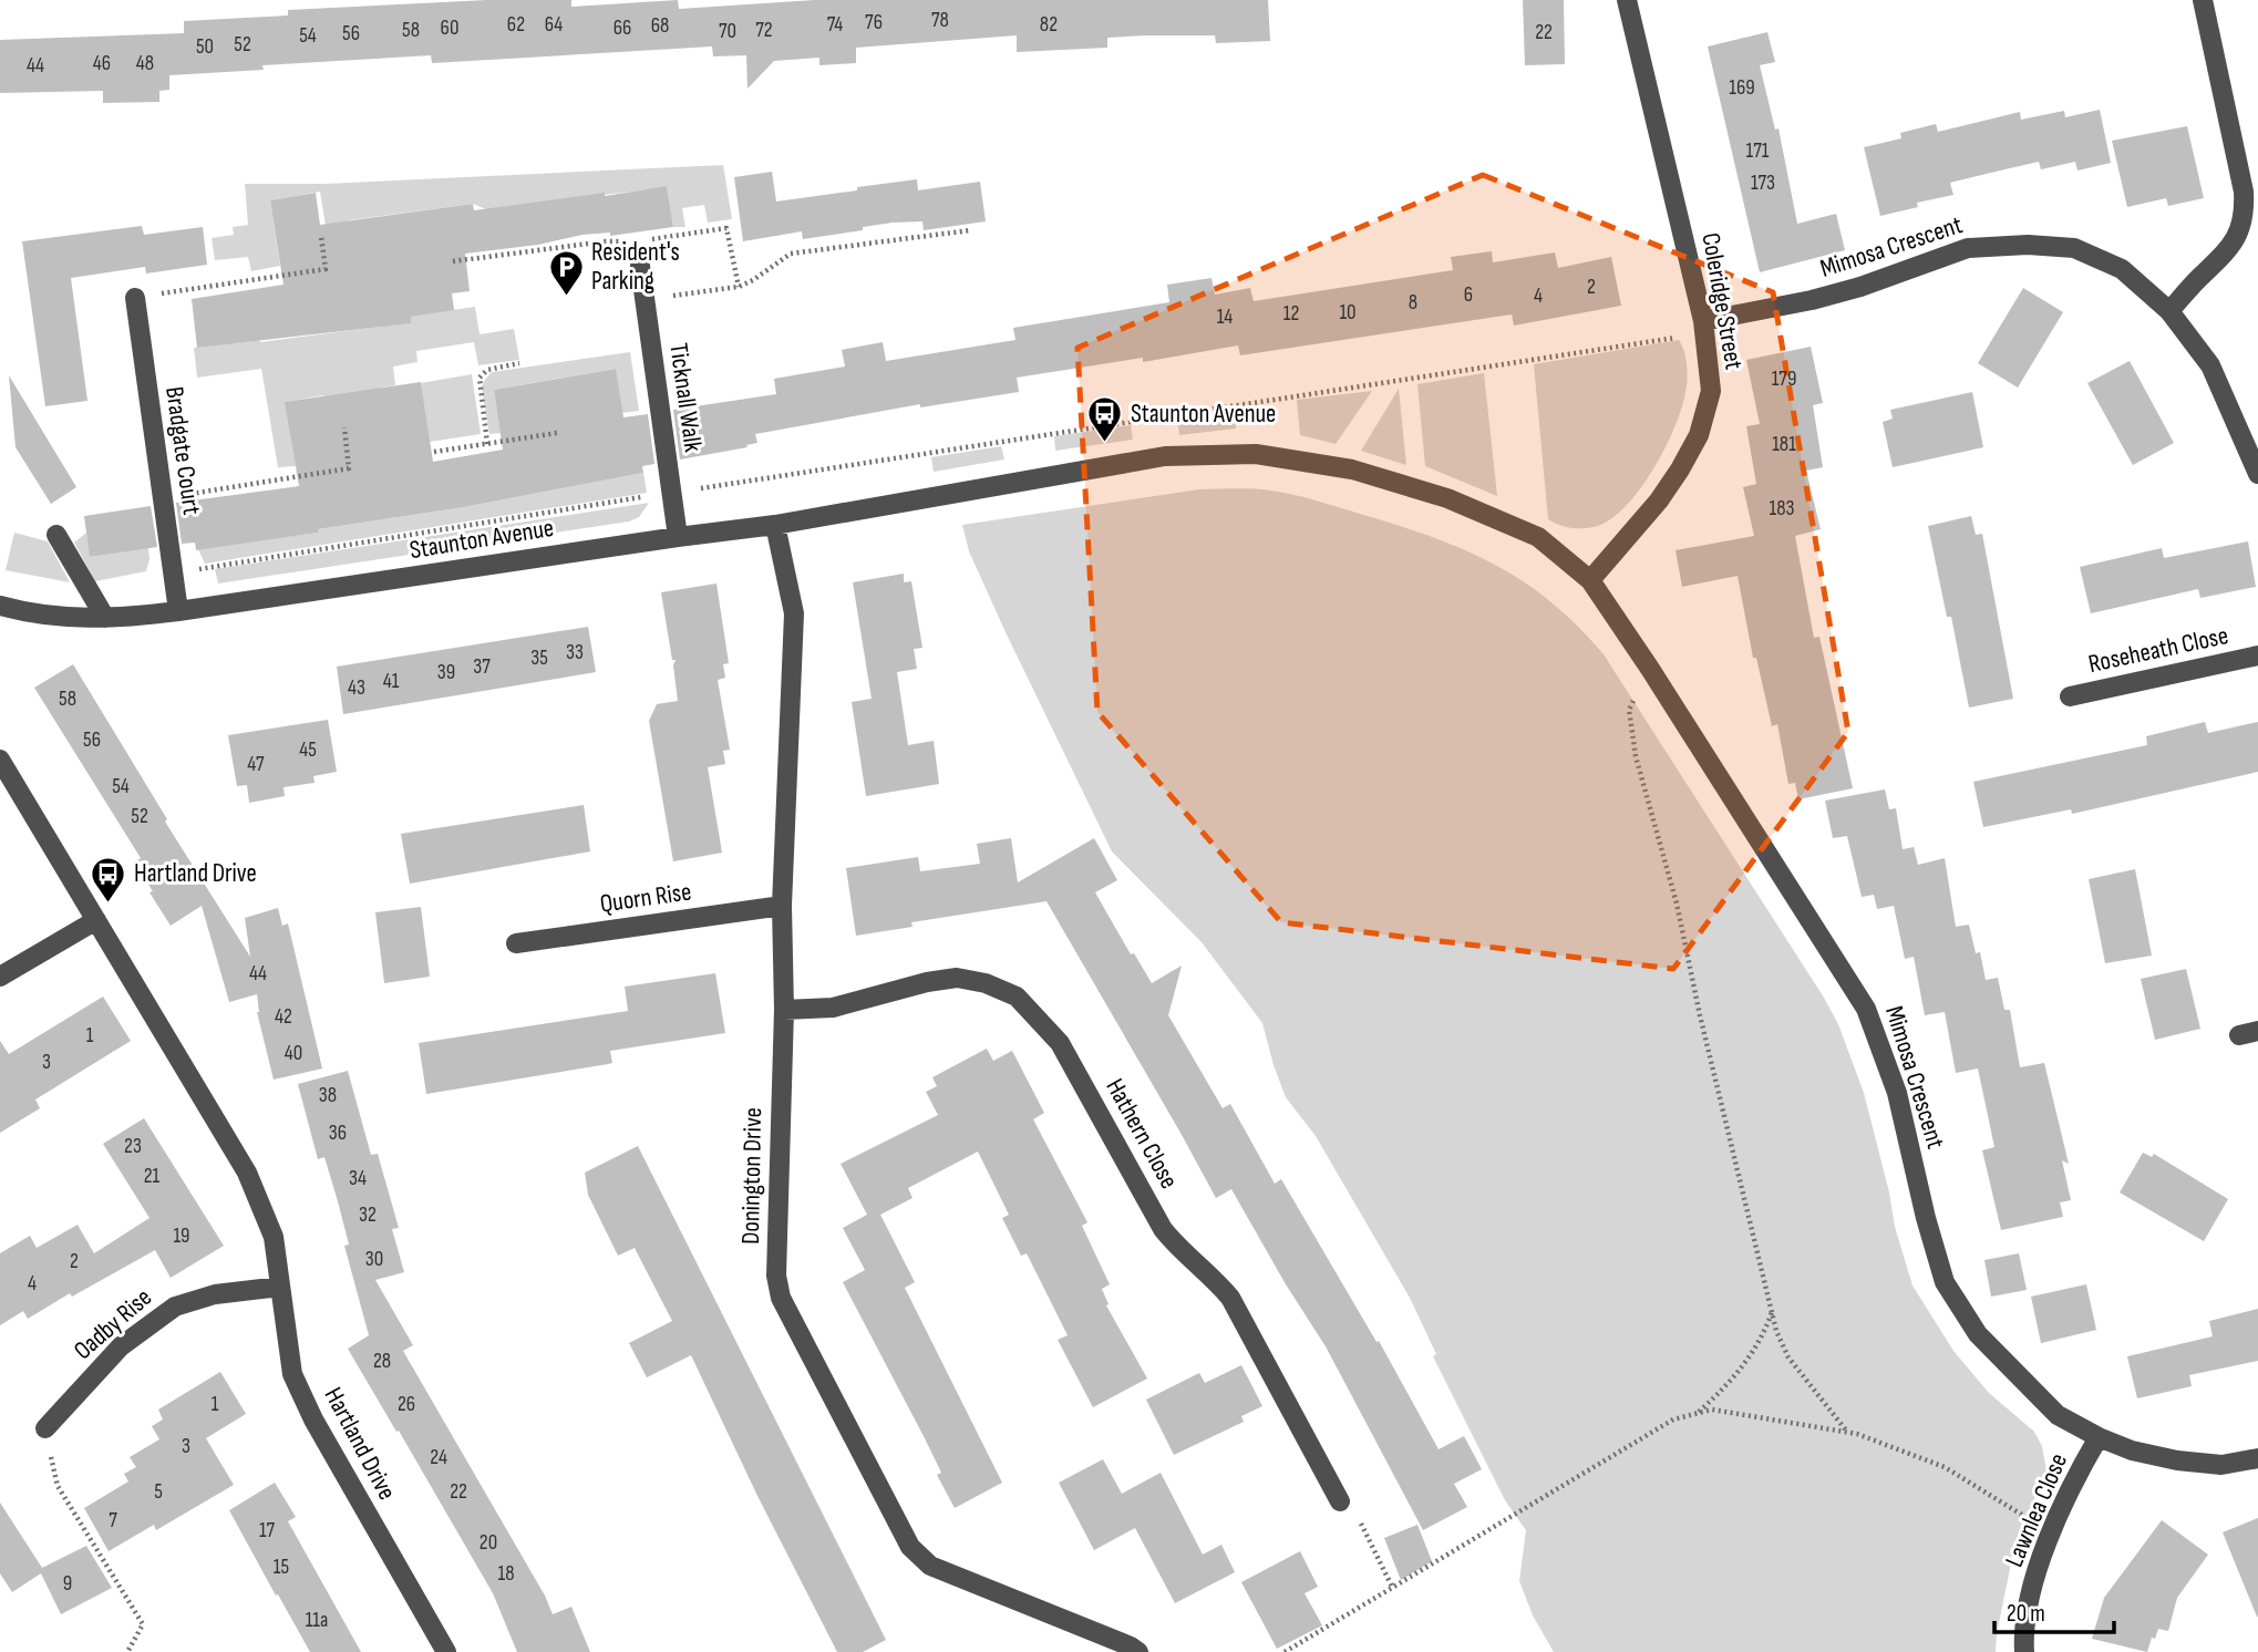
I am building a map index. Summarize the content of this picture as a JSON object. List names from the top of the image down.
{
  "streets": {
    "street": [
      "Mimosa Crescent",
      "Coleridge Street",
      "Ticknall Walk",
      "Bradgate Court",
      "Staunton Avenue",
      "Roseheath Close",
      "Quorn Rise",
      "Hathern Close",
      "Donington Drive",
      "Oadby Rise",
      "Hartland Drive",
      "Lawnlea Close"
    ]
  },
  "crossings": [
    ["Mimosa Crescent", "Coleridge Street"],
    ["Mimosa Crescent", "Staunton Avenue"],
    ["Mimosa Crescent", "Lawnlea Close"],
    ["Coleridge Street", "Staunton Avenue"],
    ["Ticknall Walk", "Staunton Avenue"],
    ["Bradgate Court", "Staunton Avenue"],
    ["Staunton Avenue", "Donington Drive"],
    ["Quorn Rise", "Donington Drive"],
    ["Hathern Close", "Donington Drive"],
    ["Oadby Rise", "Hartland Drive"]
  ],
  "places": {
    "parking": ["Resident's Parking"],
    "bus stop": ["Staunton Avenue", "Hartland Drive"]
  },
  "house_numbers": [
    "78",
    "76",
    "62",
    "64",
    "74",
    "82",
    "68",
    "60",
    "66",
    "58",
    "72",
    "70",
    "22",
    "56",
    "54",
    "52",
    "50",
    "46",
    "48",
    "44",
    "169",
    "171",
    "173",
    "2",
    "6",
    "4",
    "8",
    "10",
    "12",
    "14",
    "179",
    "181",
    "183",
    "33",
    "35",
    "37",
    "39",
    "41",
    "43",
    "58",
    "56",
    "45",
    "47",
    "54",
    "52",
    "44",
    "42",
    "1",
    "40",
    "3",
    "38",
    "36",
    "23",
    "21",
    "34",
    "32",
    "19",
    "30",
    "2",
    "4",
    "28",
    "1",
    "26",
    "3",
    "24",
    "5",
    "22",
    "7",
    "17",
    "20",
    "15",
    "18",
    "9",
    "11a"
  ],
  "scale_bar": "20 m"
}
